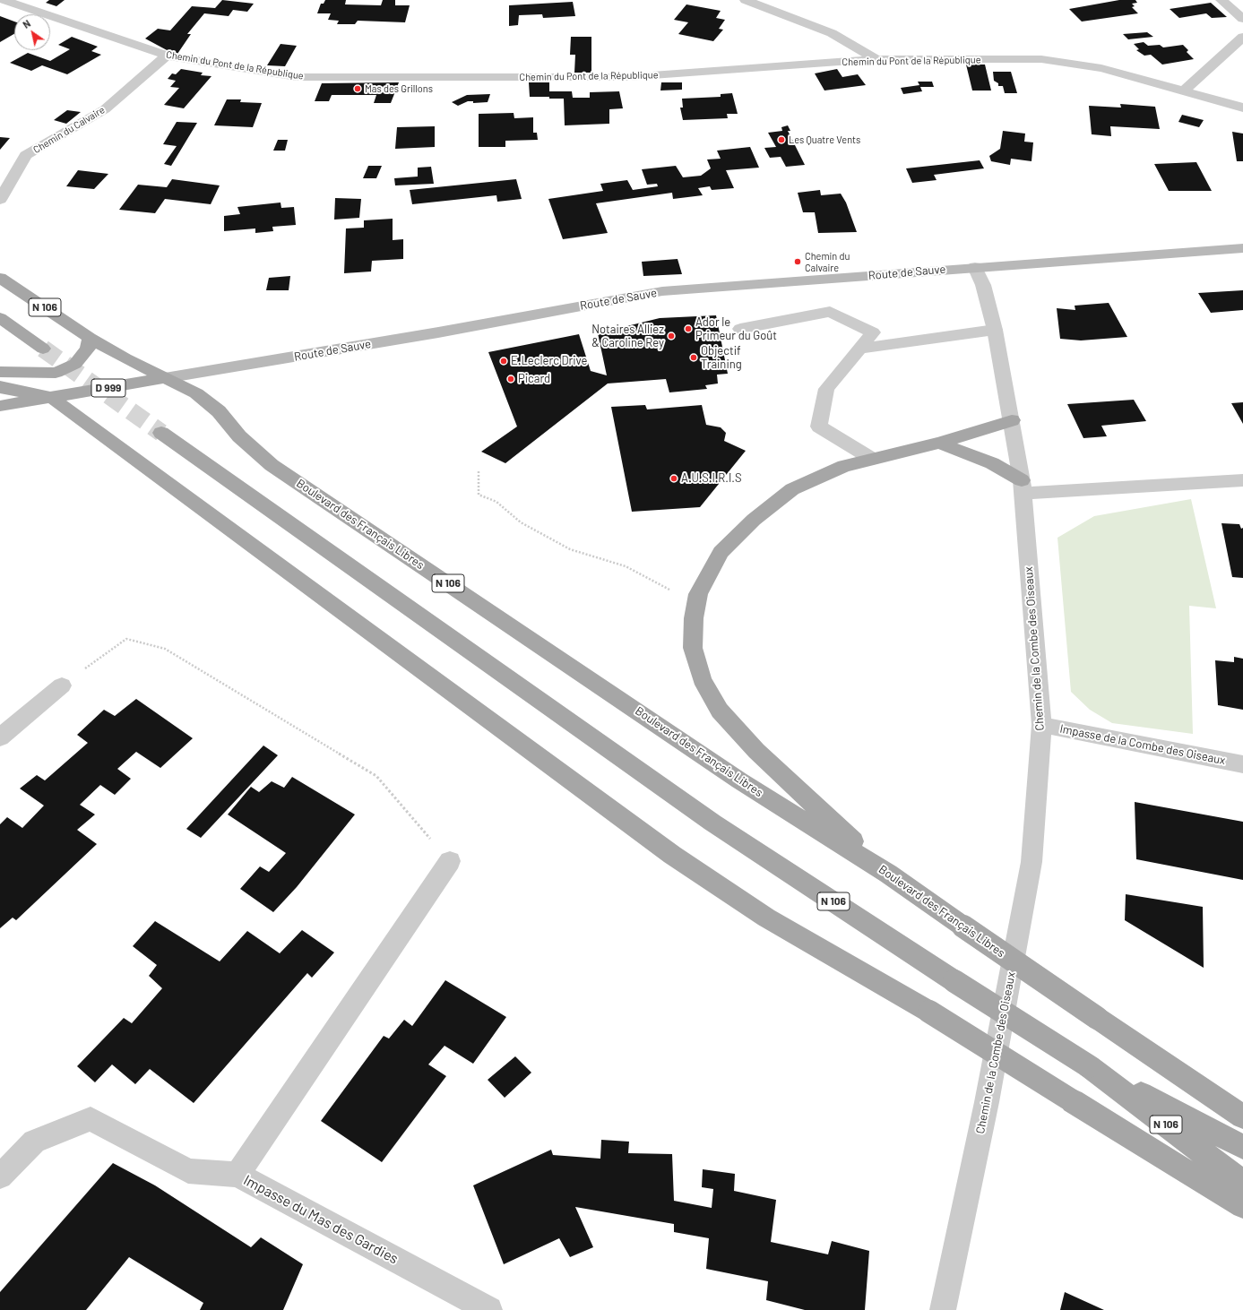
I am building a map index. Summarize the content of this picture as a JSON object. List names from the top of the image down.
{
  "streets": {
    "main road": [
      "Route de Sauve",
      "N 106",
      "D 999",
      "Boulevard des Français Libres"
    ],
    "street": [
      "Chemin du Pont de la République",
      "Chemin du Calvaire",
      "Chemin de la Combe des Oiseaux",
      "Impasse de la Combe des Oiseaux",
      "Impasse du Mas des Gardies"
    ]
  },
  "crossings": [
    ["Chemin du Pont de la République", "Chemin du Calvaire"],
    ["Route de Sauve", "N 106"],
    ["Route de Sauve", "Boulevard des Français Libres"],
    ["Route de Sauve", "Chemin de la Combe des Oiseaux"],
    ["N 106", "Boulevard des Français Libres"],
    ["Chemin de la Combe des Oiseaux", "Impasse de la Combe des Oiseaux"]
  ],
  "places": [
    "Mas des Grillons",
    "Les Quatre Vents",
    "Chemin du Calvaire",
    "Ador le Primeur du Goût",
    "Notaires Alliez & Caroline Rey",
    "Objectif Training",
    "E.Leclerc Drive",
    "Picard",
    "A.U.S.I.R.I.S"
  ],
  "north": "top left"
}
